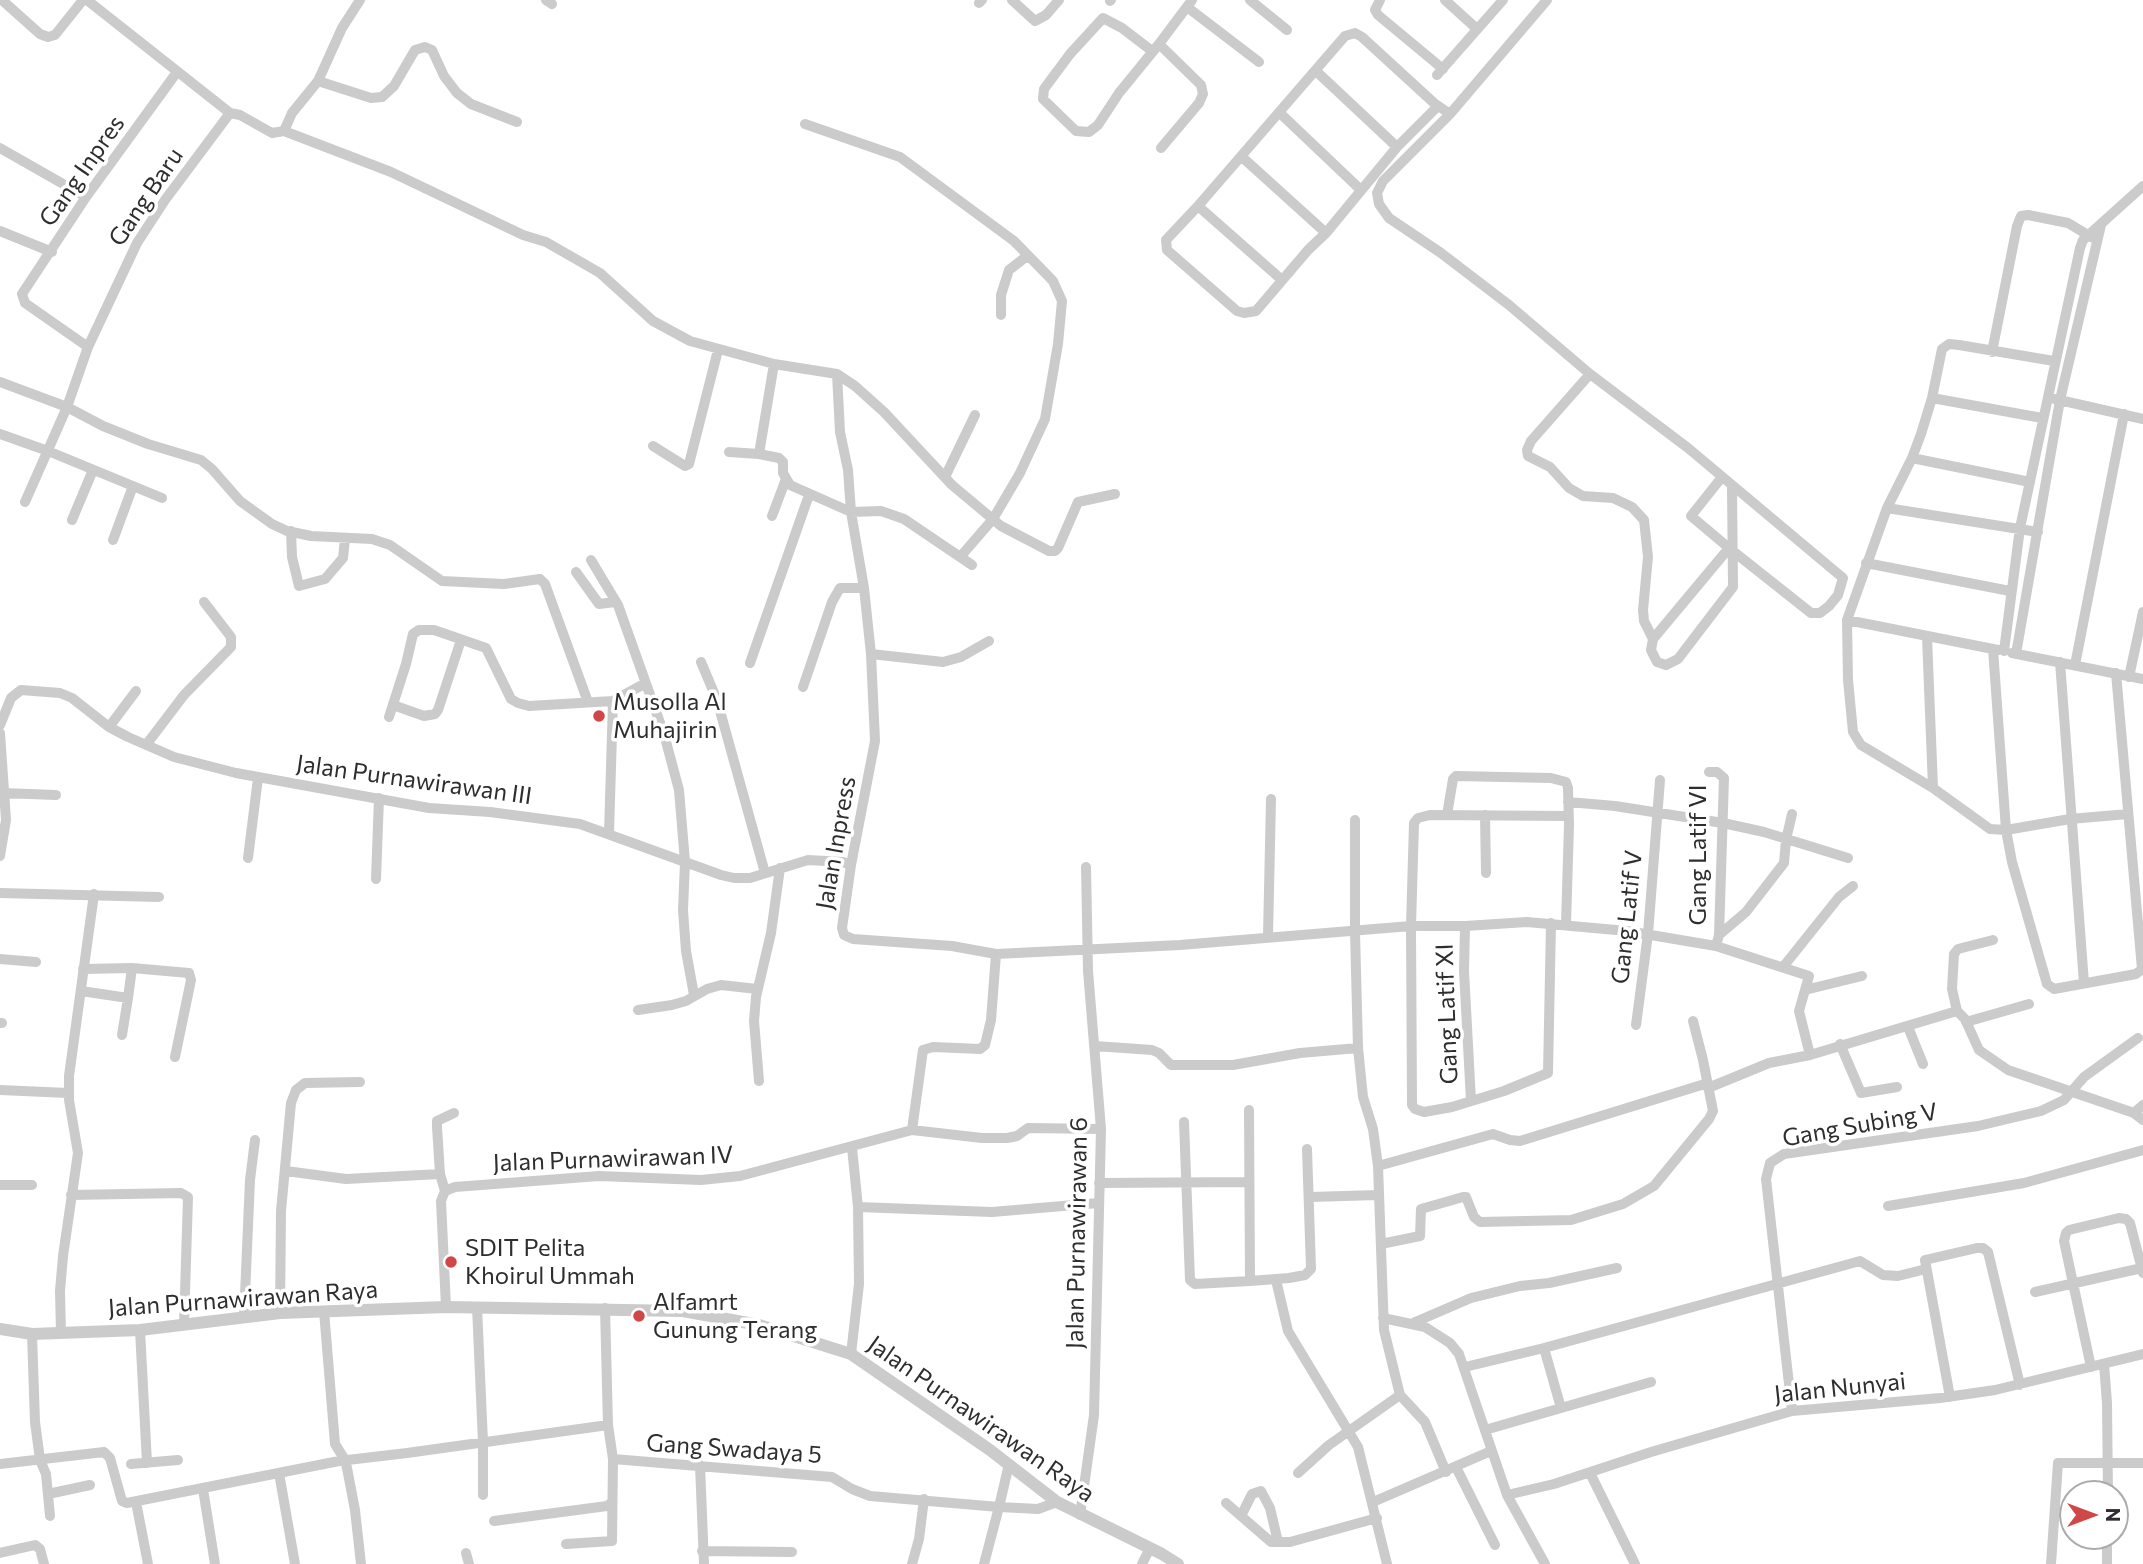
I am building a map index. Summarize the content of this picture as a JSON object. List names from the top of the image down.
{
  "streets": {
    "street": [
      "Gang Inpres",
      "Gang Baru",
      "Jalan Purnawirawan III",
      "Jalan Inpress",
      "Gang Latif VI",
      "Gang Latif V",
      "Gang Latif XI",
      "Gang Subing V",
      "Jalan Purnawirawan IV",
      "Jalan Purnawirawan 6",
      "Jalan Purnawirawan Raya",
      "Jalan Nunyai",
      "Gang Swadaya 5"
    ]
  },
  "crossings": [
    ["Gang Inpres", "Gang Baru"],
    ["Jalan Purnawirawan III", "Jalan Inpress"],
    ["Jalan Inpress", "Gang Latif VI"],
    ["Jalan Inpress", "Gang Latif V"],
    ["Jalan Inpress", "Gang Latif XI"],
    ["Jalan Inpress", "Jalan Purnawirawan 6"],
    ["Gang Subing V", "Jalan Nunyai"],
    ["Jalan Purnawirawan IV", "Jalan Purnawirawan 6"],
    ["Jalan Purnawirawan 6", "Jalan Purnawirawan Raya"],
    ["Jalan Purnawirawan Raya", "Gang Swadaya 5"]
  ],
  "places": ["Musolla Al Muhajirin", "SDIT Pelita Khoirul Ummah", "Alfamrt Gunung Terang"],
  "north": "right"
}
